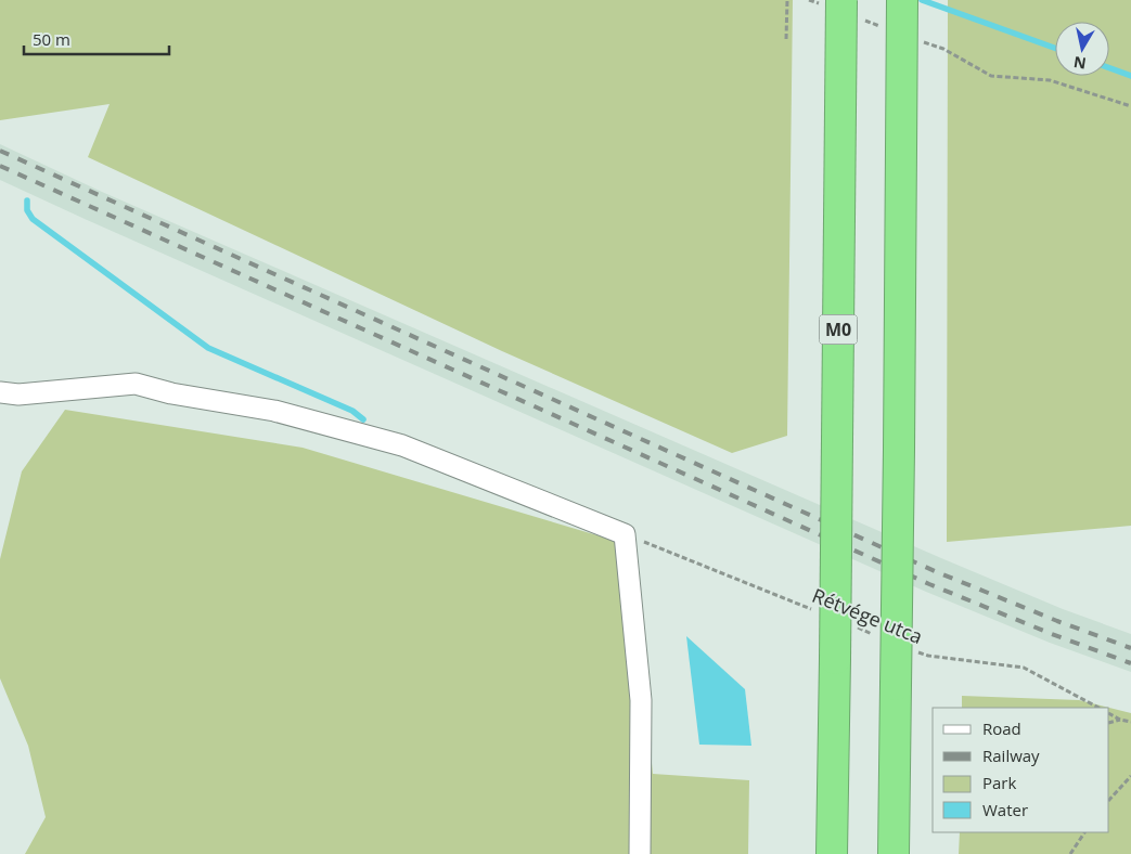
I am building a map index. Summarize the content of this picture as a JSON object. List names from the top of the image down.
{
  "streets": {
    "highway": ["M0"],
    "path": ["Rétvége utca"]
  },
  "legend": [
    "Road",
    "Railway",
    "Park",
    "Water"
  ],
  "scale_bar": "50 m",
  "north": "bottom"
}
